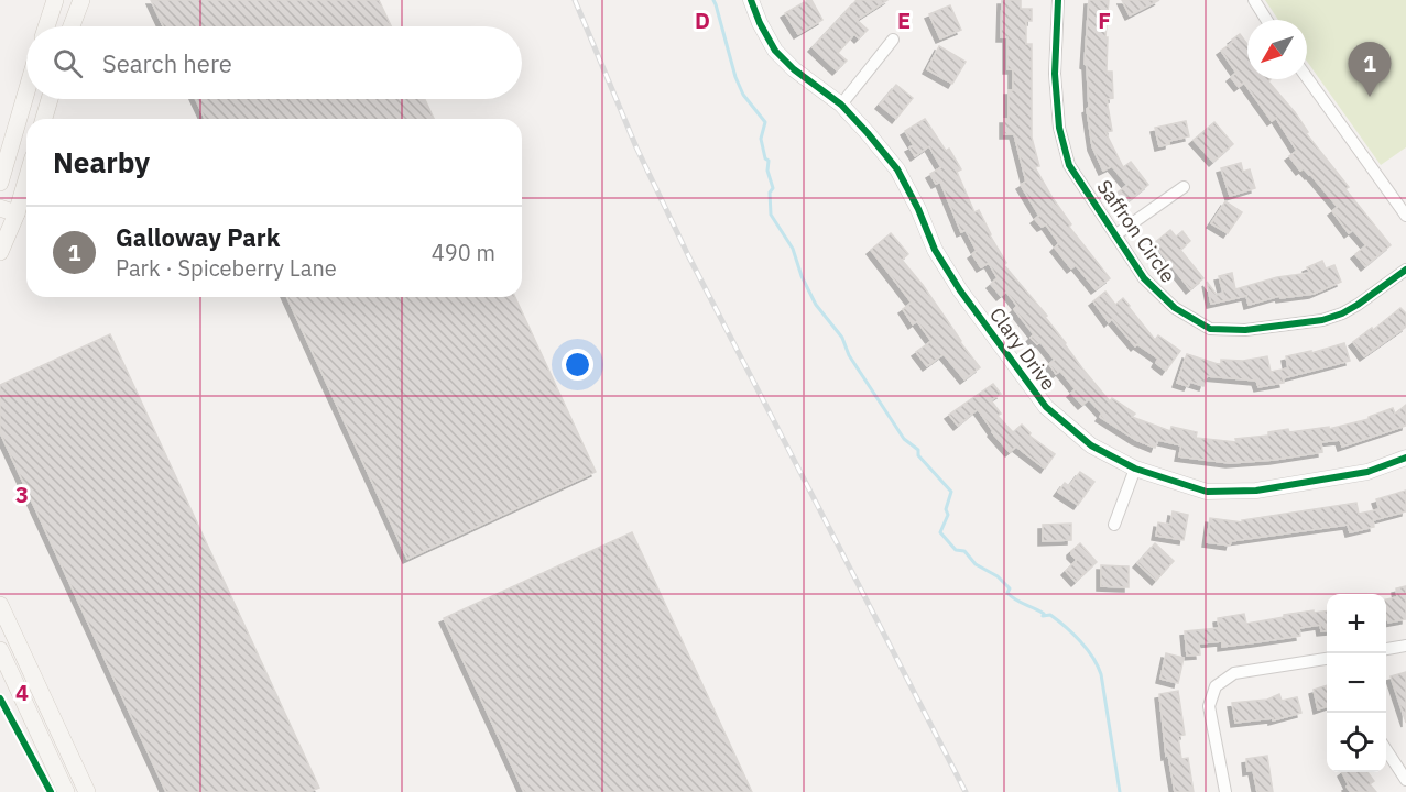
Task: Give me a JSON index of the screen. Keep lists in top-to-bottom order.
{
  "streets": {
    "street": ["Saffron Circle", "Clary Drive"]
  },
  "north": "bottom left",
  "page": {
    "search": "Search here",
    "pins": "1",
    "heading": "Nearby",
    "list": [
      {
        "mark": "1",
        "name": "Galloway Park",
        "note": "Park · Spiceberry Lane",
        "value": "490 m"
      }
    ],
    "map_buttons": ["+", "−"]
  },
  "grid": {
    "columns": ["D", "E", "F"],
    "rows": ["3", "4"]
  }
}
